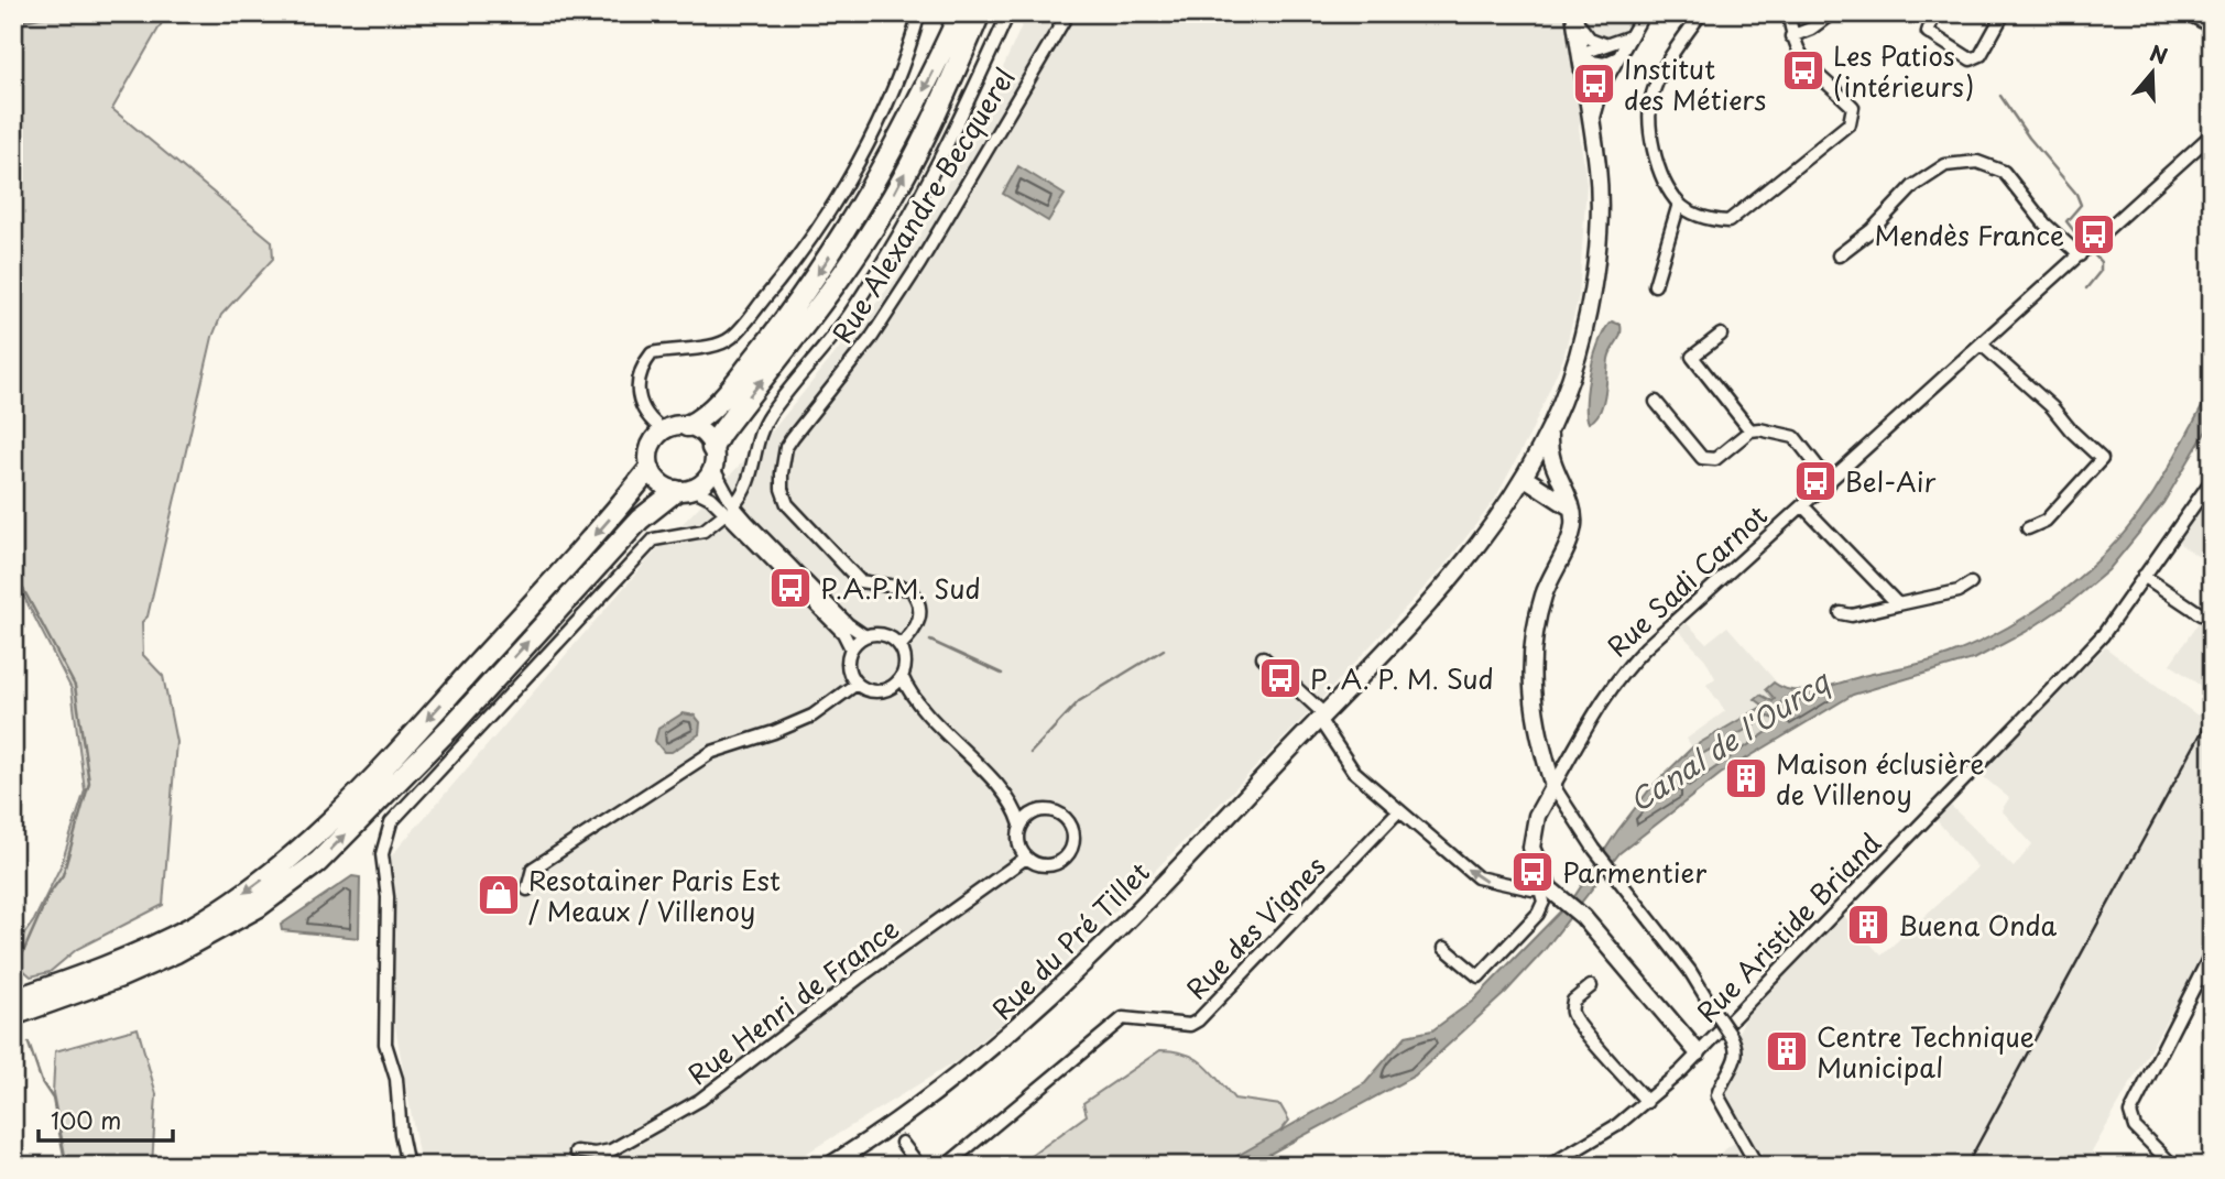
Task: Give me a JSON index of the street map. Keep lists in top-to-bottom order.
{
  "streets": {
    "street": [
      "Rue Alexandre Becquerel",
      "Rue Sadi Carnot",
      "Rue des Vignes",
      "Rue Aristide Briand",
      "Rue du Pré Tillet",
      "Rue Henri de France"
    ]
  },
  "water": ["Canal de l'Ourcq"],
  "places": {
    "bus stop": [
      "Les Patios (intérieurs)",
      "Institut des Métiers",
      "Mendès France",
      "Bel-Air",
      "P.A.P.M. Sud",
      "P. A. P. M. Sud",
      "Parmentier"
    ],
    "building": ["Maison éclusière de Villenoy", "Buena Onda", "Centre Technique Municipal"],
    "shop": ["Resotainer Paris Est / Meaux / Villenoy"]
  },
  "scale_bar": "100 m",
  "north": "top"
}
